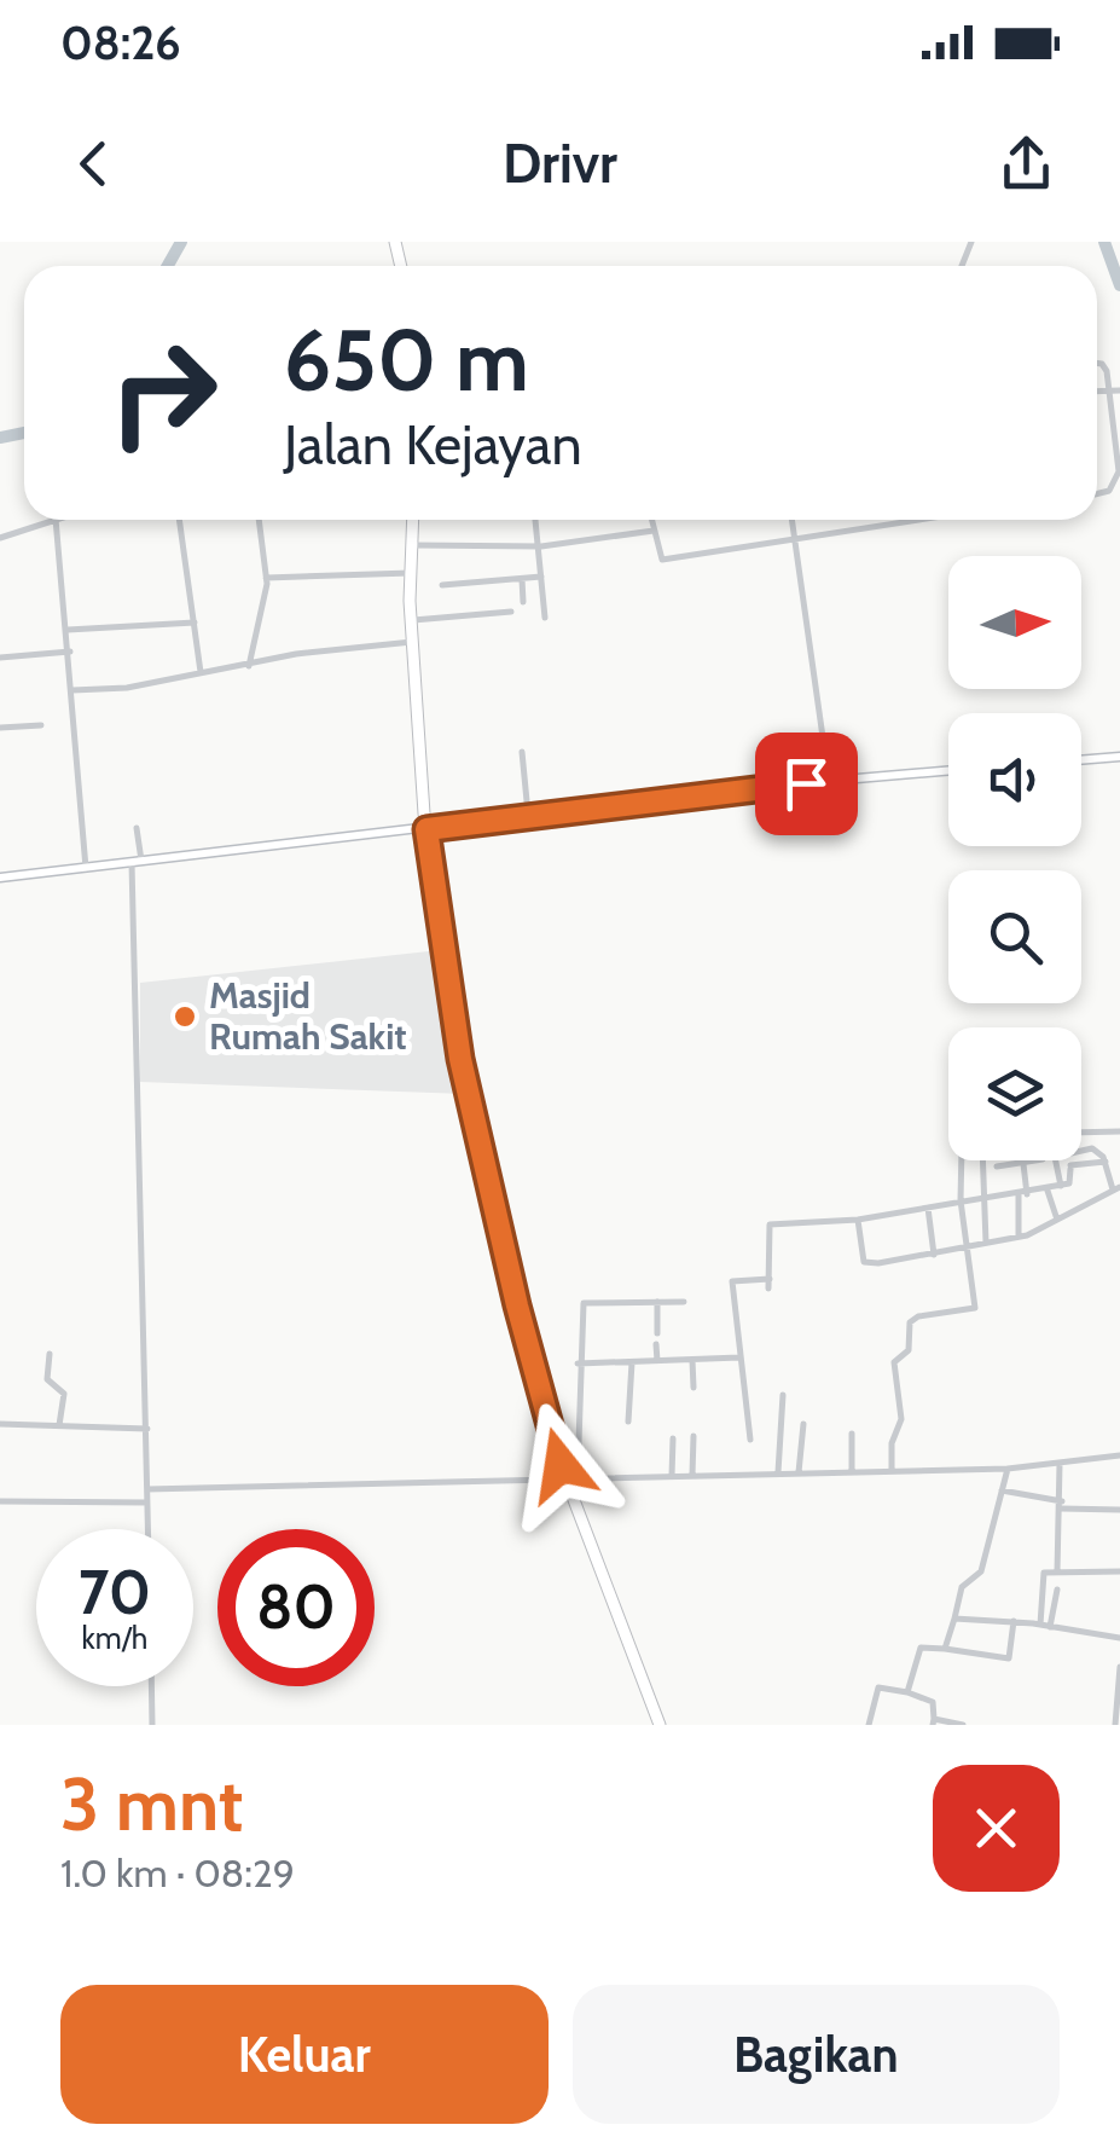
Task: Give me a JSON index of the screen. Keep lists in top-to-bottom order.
{
  "places": ["Masjid Rumah Sakit"],
  "north": "right",
  "page": {
    "status": "08:26",
    "header": "Drivr",
    "turn": ["650 m", "Jalan Kejayan"],
    "speed": "70 km/h",
    "limit": "80",
    "heading": ["3 mnt", "1.0 km · 08:29"],
    "buttons": ["Keluar", "Bagikan"]
  }
}
